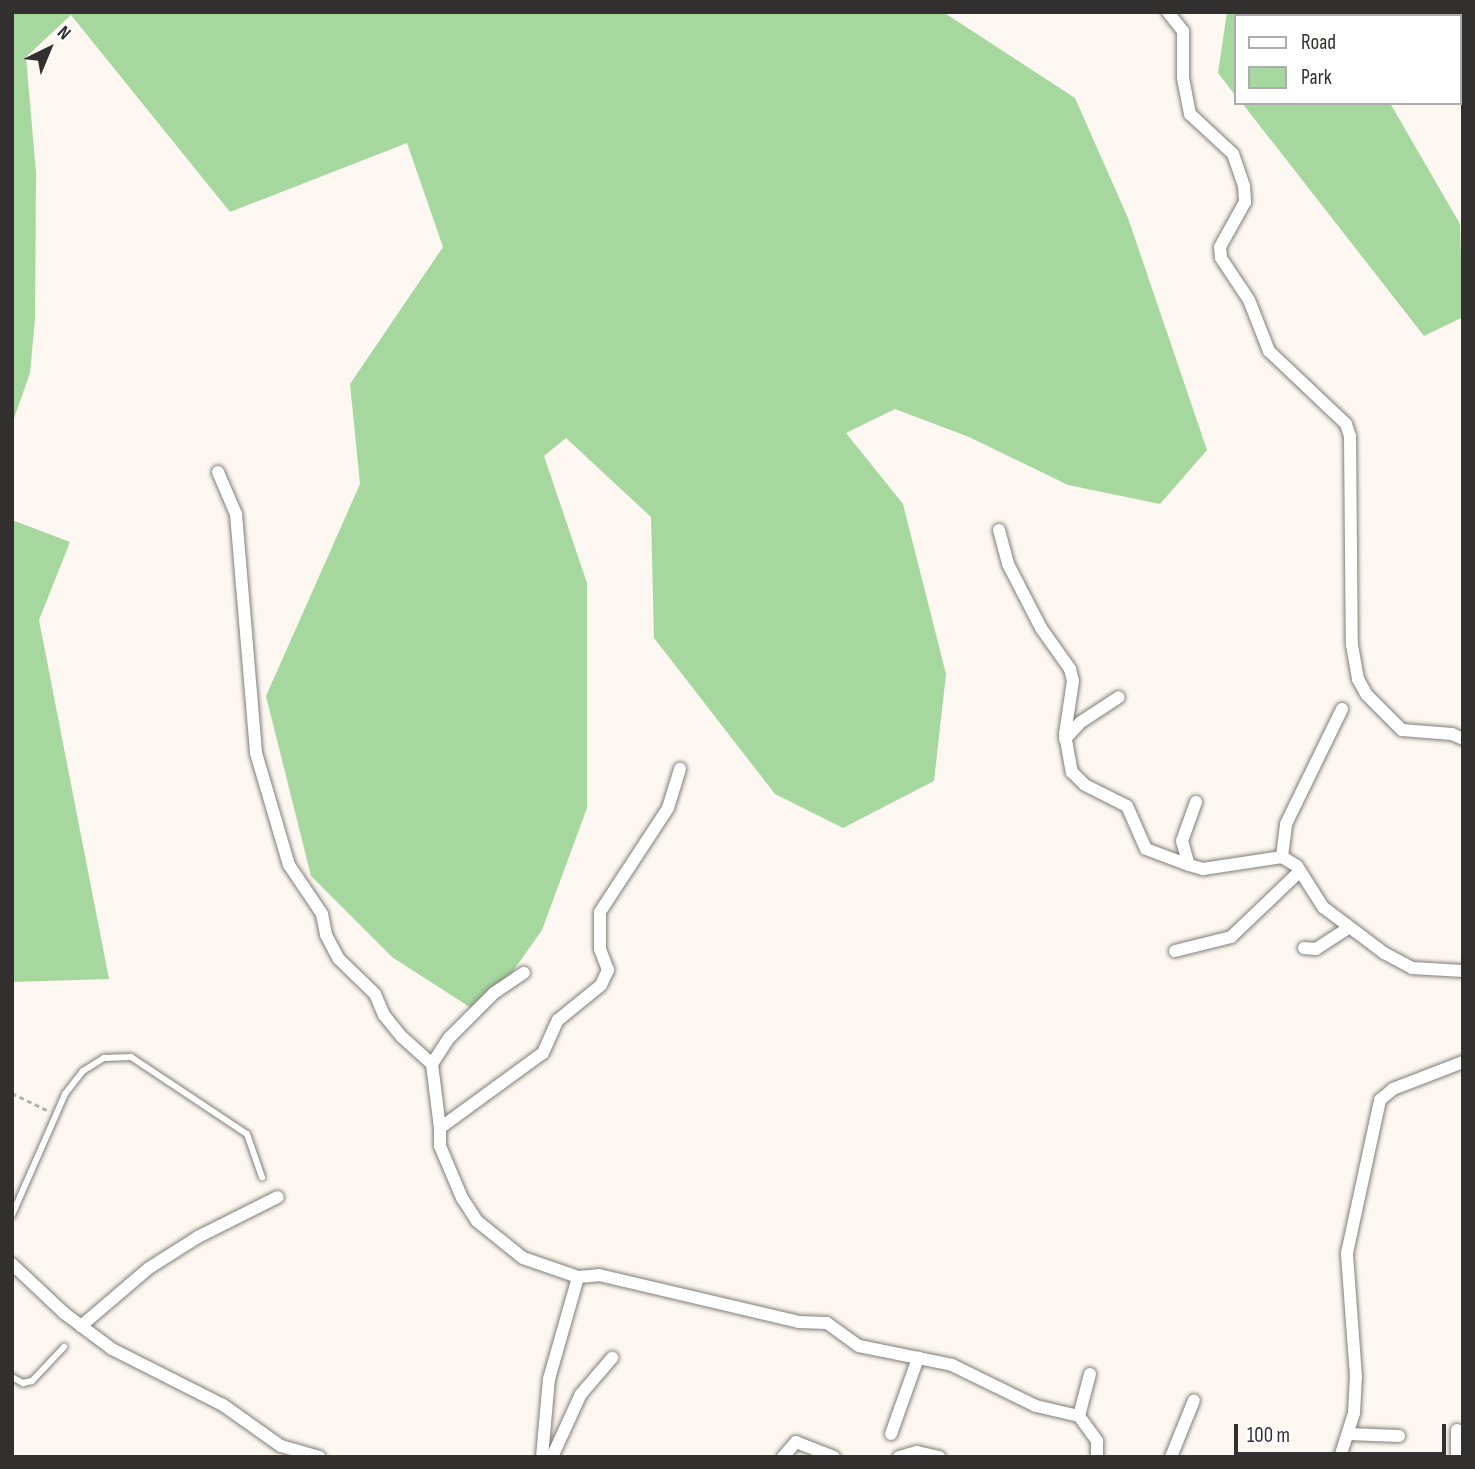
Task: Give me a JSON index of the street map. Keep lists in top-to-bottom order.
{
  "legend": ["Road", "Park"],
  "scale_bar": "100 m",
  "north": "top right"
}
